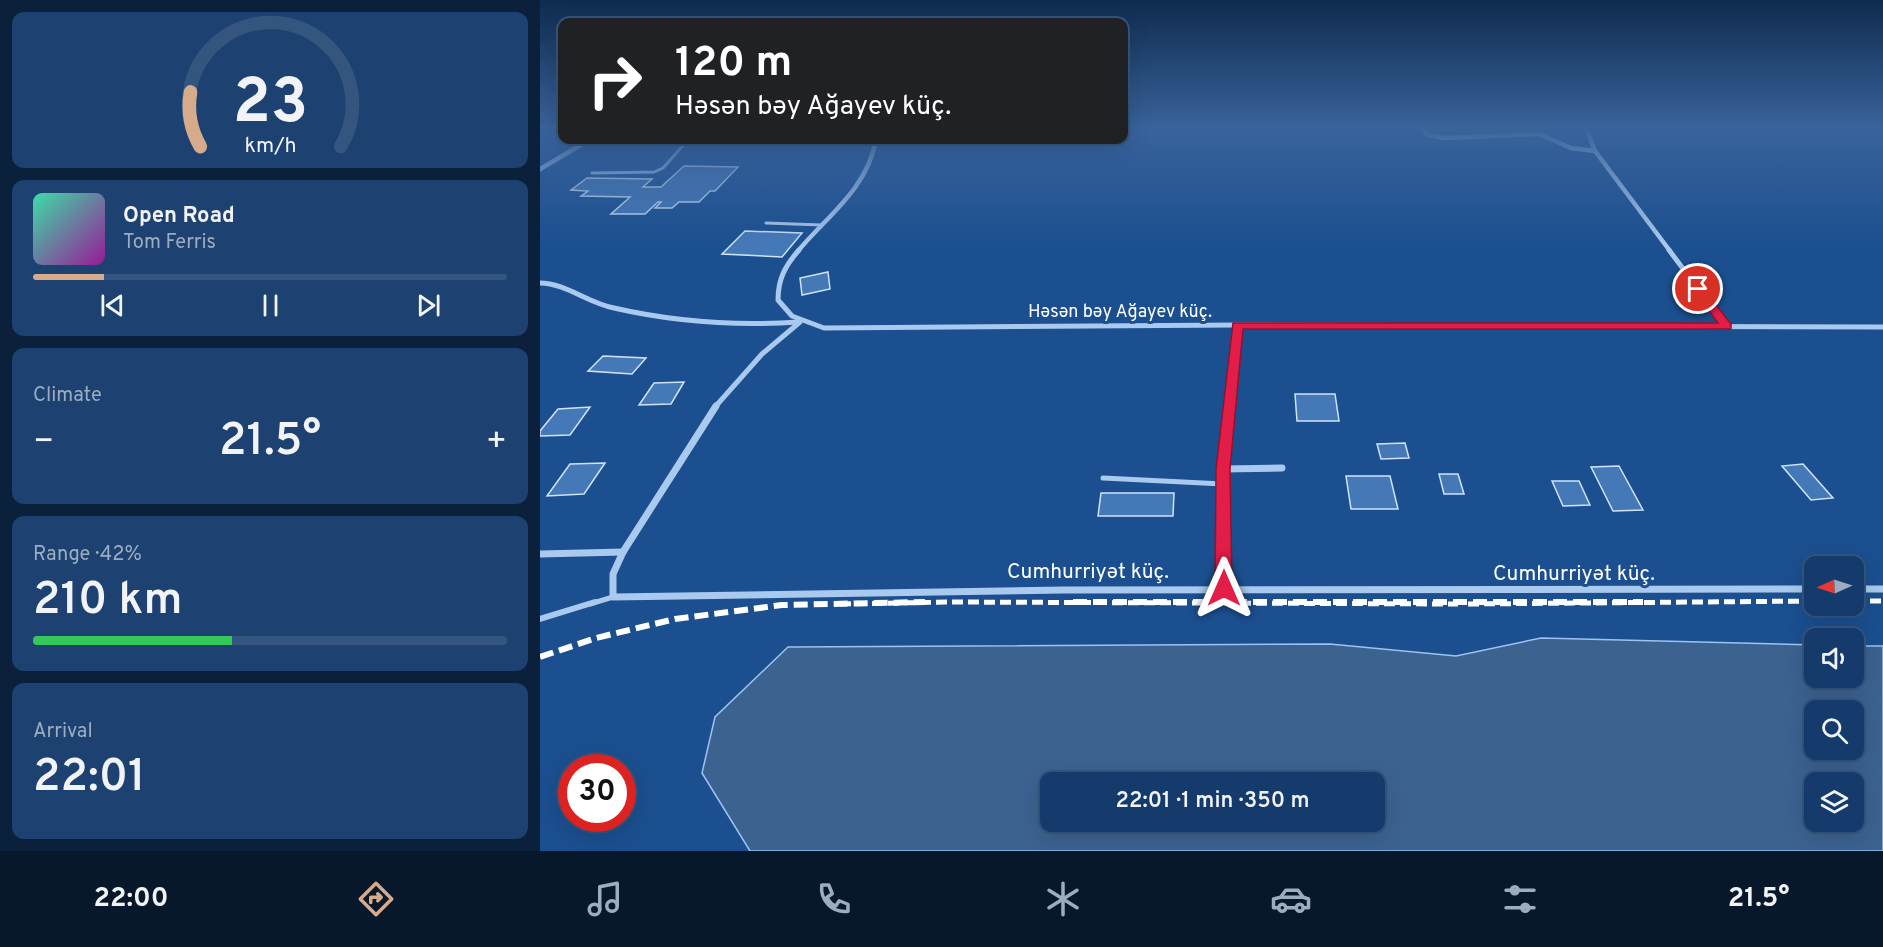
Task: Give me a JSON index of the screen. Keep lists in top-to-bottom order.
{
  "streets": {
    "street": ["Həsən bəy Ağayev küç.", "Cumhurriyət küç."]
  },
  "north": "left",
  "page": {
    "turn": ["120 m", "Həsən bəy Ağayev küç."],
    "song": ["Open Road", "Tom Ferris"],
    "tile": [
      "Climate",
      ["Range · 42%", "210 km"],
      ["Arrival", "22:01"]
    ],
    "heat": ["−", "21.5°", "+"],
    "limit": "30",
    "trip": "22:01 · 1 min · 350 m",
    "tabs": ["22:00", "21.5°"],
    "gauge": ["23", "km/h"]
  }
}
